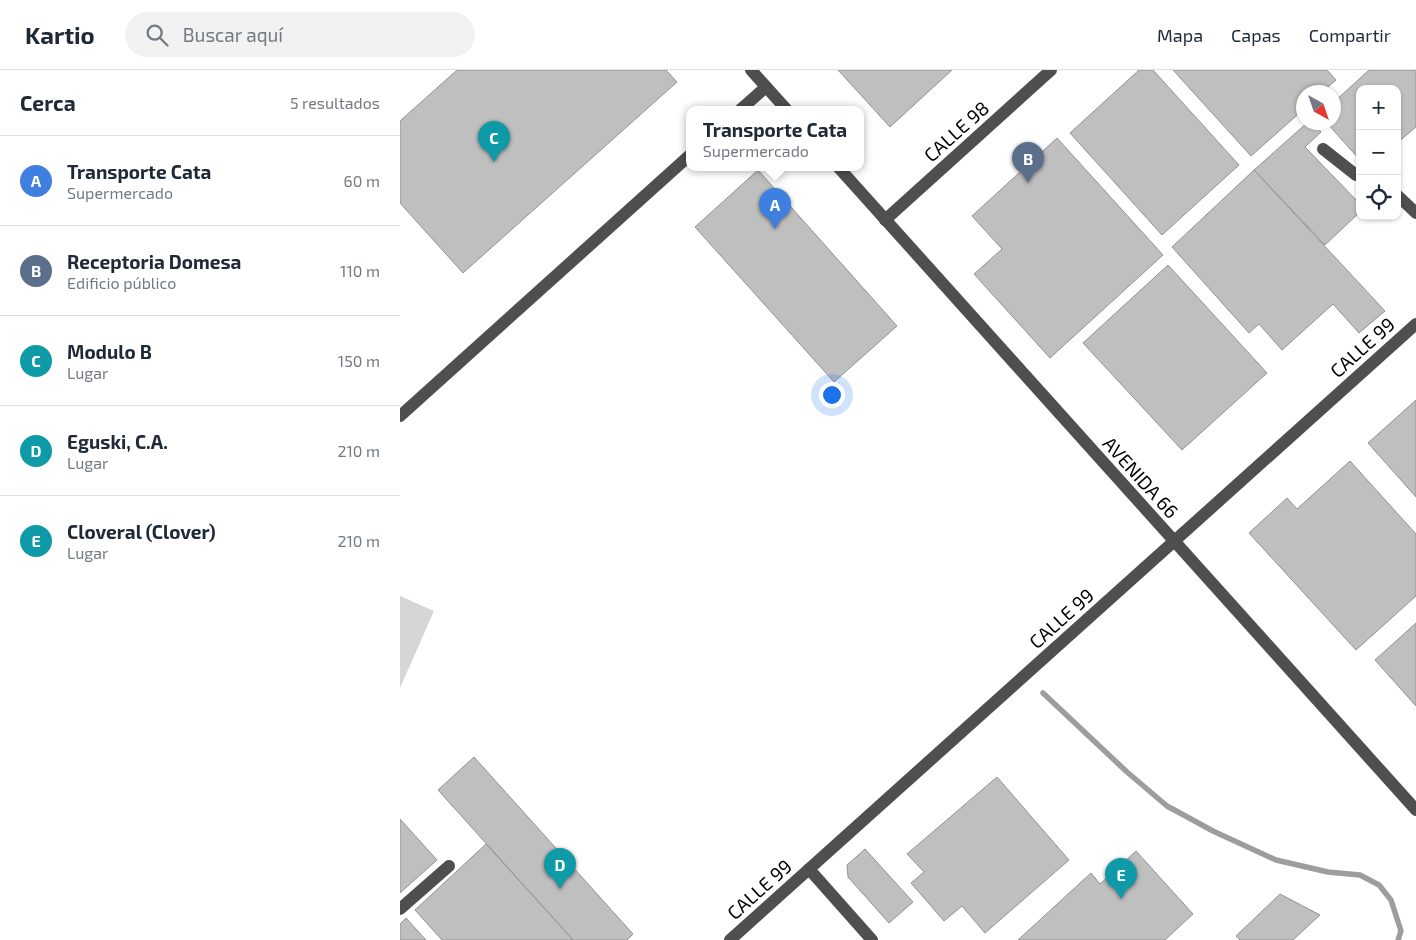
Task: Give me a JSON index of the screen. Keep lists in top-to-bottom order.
{
  "streets": {
    "street": ["CALLE 98", "CALLE 99", "AVENIDA 66"]
  },
  "crossings": [
    ["CALLE 98", "AVENIDA 66"],
    ["CALLE 99", "AVENIDA 66"]
  ],
  "north": "bottom right",
  "page": {
    "header": "Kartio",
    "search": "Buscar aquí",
    "nav": ["Mapa", "Capas", "Compartir"],
    "heading": ["Cerca", "5 resultados"],
    "map_buttons": ["+", "−"],
    "popup": ["Transporte Cata", "Supermercado"],
    "pins": [
      "C",
      "B",
      "A",
      "D",
      "E"
    ],
    "list": [
      {
        "mark": "A",
        "name": "Transporte Cata",
        "note": "Supermercado",
        "value": "60 m"
      },
      {
        "mark": "B",
        "name": "Receptoria Domesa",
        "note": "Edificio público",
        "value": "110 m"
      },
      {
        "mark": "C",
        "name": "Modulo B",
        "note": "Lugar",
        "value": "150 m"
      },
      {
        "mark": "D",
        "name": "Eguski, C.A.",
        "note": "Lugar",
        "value": "210 m"
      },
      {
        "mark": "E",
        "name": "Cloveral (Clover)",
        "note": "Lugar",
        "value": "210 m"
      }
    ]
  }
}
